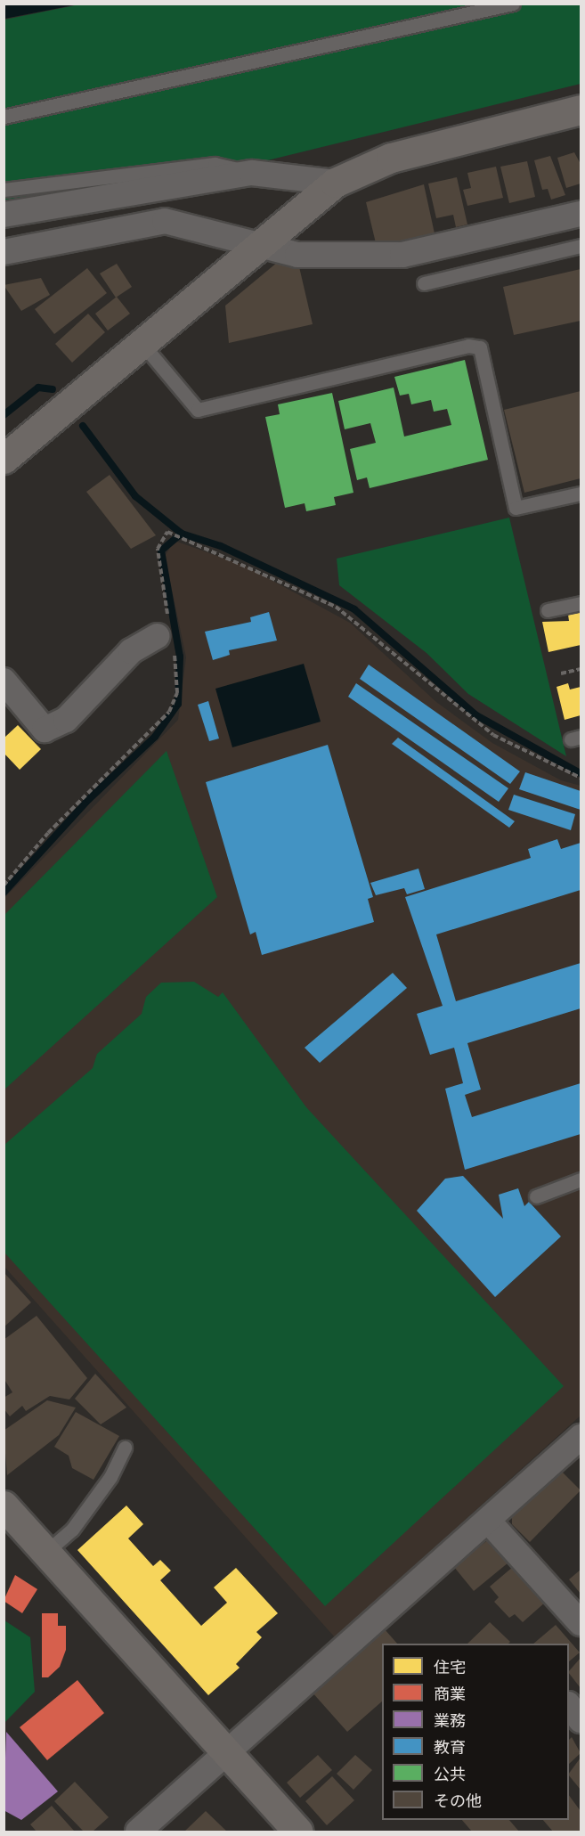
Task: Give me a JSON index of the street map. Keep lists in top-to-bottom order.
{
  "legend": [
    "住宅",
    "商業",
    "業務",
    "教育",
    "公共",
    "その他"
  ]
}
